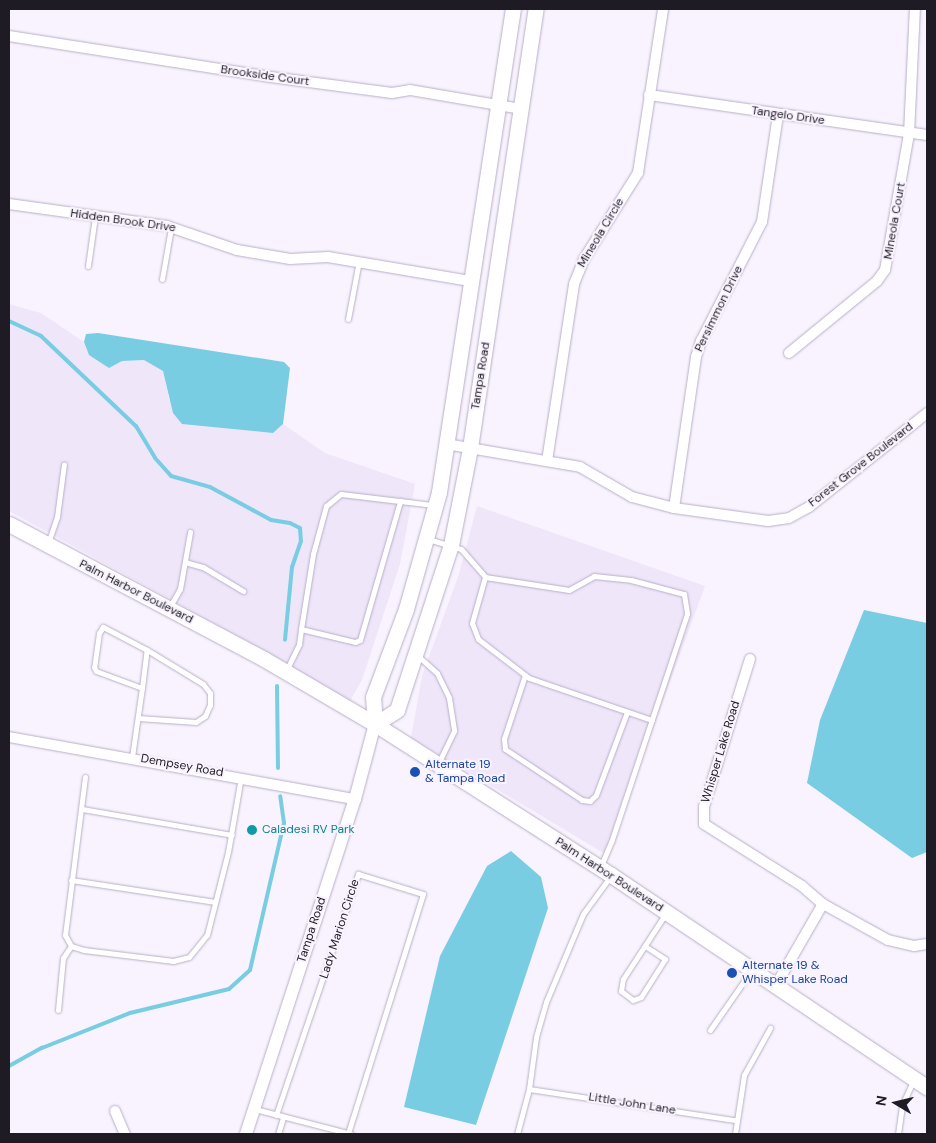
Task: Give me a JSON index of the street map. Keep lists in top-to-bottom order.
{
  "streets": {
    "main road": ["Tampa Road", "Palm Harbor Boulevard"],
    "street": [
      "Brookside Court",
      "Tangelo Drive",
      "Hidden Brook Drive",
      "Mineola Court",
      "Mineola Circle",
      "Persimmon Drive",
      "Forest Grove Boulevard",
      "Whisper Lake Road",
      "Dempsey Road"
    ],
    "lane": ["Lady Marion Circle", "Little John Lane"]
  },
  "crossings": [
    ["Brookside Court", "Tampa Road"],
    ["Tangelo Drive", "Mineola Court"],
    ["Tangelo Drive", "Mineola Circle"],
    ["Tangelo Drive", "Persimmon Drive"],
    ["Hidden Brook Drive", "Tampa Road"],
    ["Mineola Circle", "Forest Grove Boulevard"],
    ["Persimmon Drive", "Forest Grove Boulevard"],
    ["Tampa Road", "Forest Grove Boulevard"],
    ["Tampa Road", "Palm Harbor Boulevard"],
    ["Tampa Road", "Dempsey Road"]
  ],
  "places": ["Alternate 19 & Tampa Road", "Caladesi RV Park", "Alternate 19 & Whisper Lake Road"],
  "north": "left"
}
